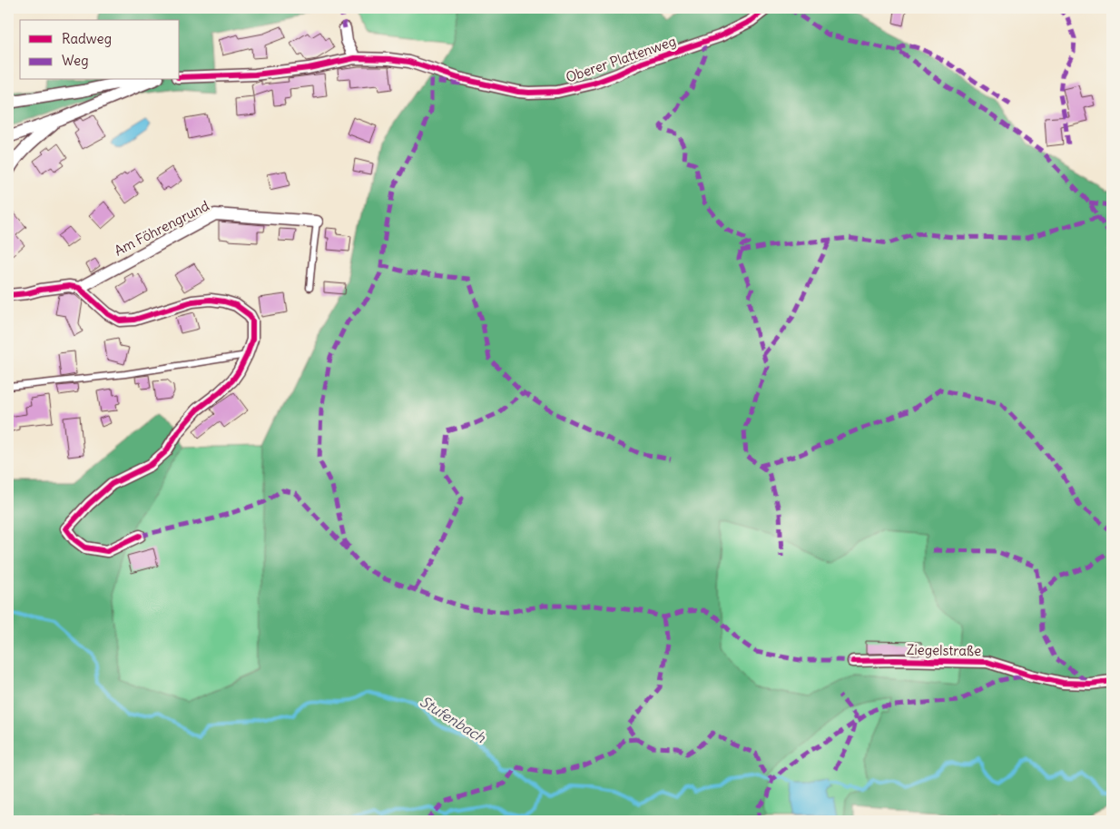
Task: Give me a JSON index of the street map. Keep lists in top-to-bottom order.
{
  "streets": {
    "street": ["Oberer Plattenweg", "Am Föhrengrund", "Ziegelstraße"]
  },
  "water": ["Stufenbach"],
  "legend": ["Radweg", "Weg"]
}
